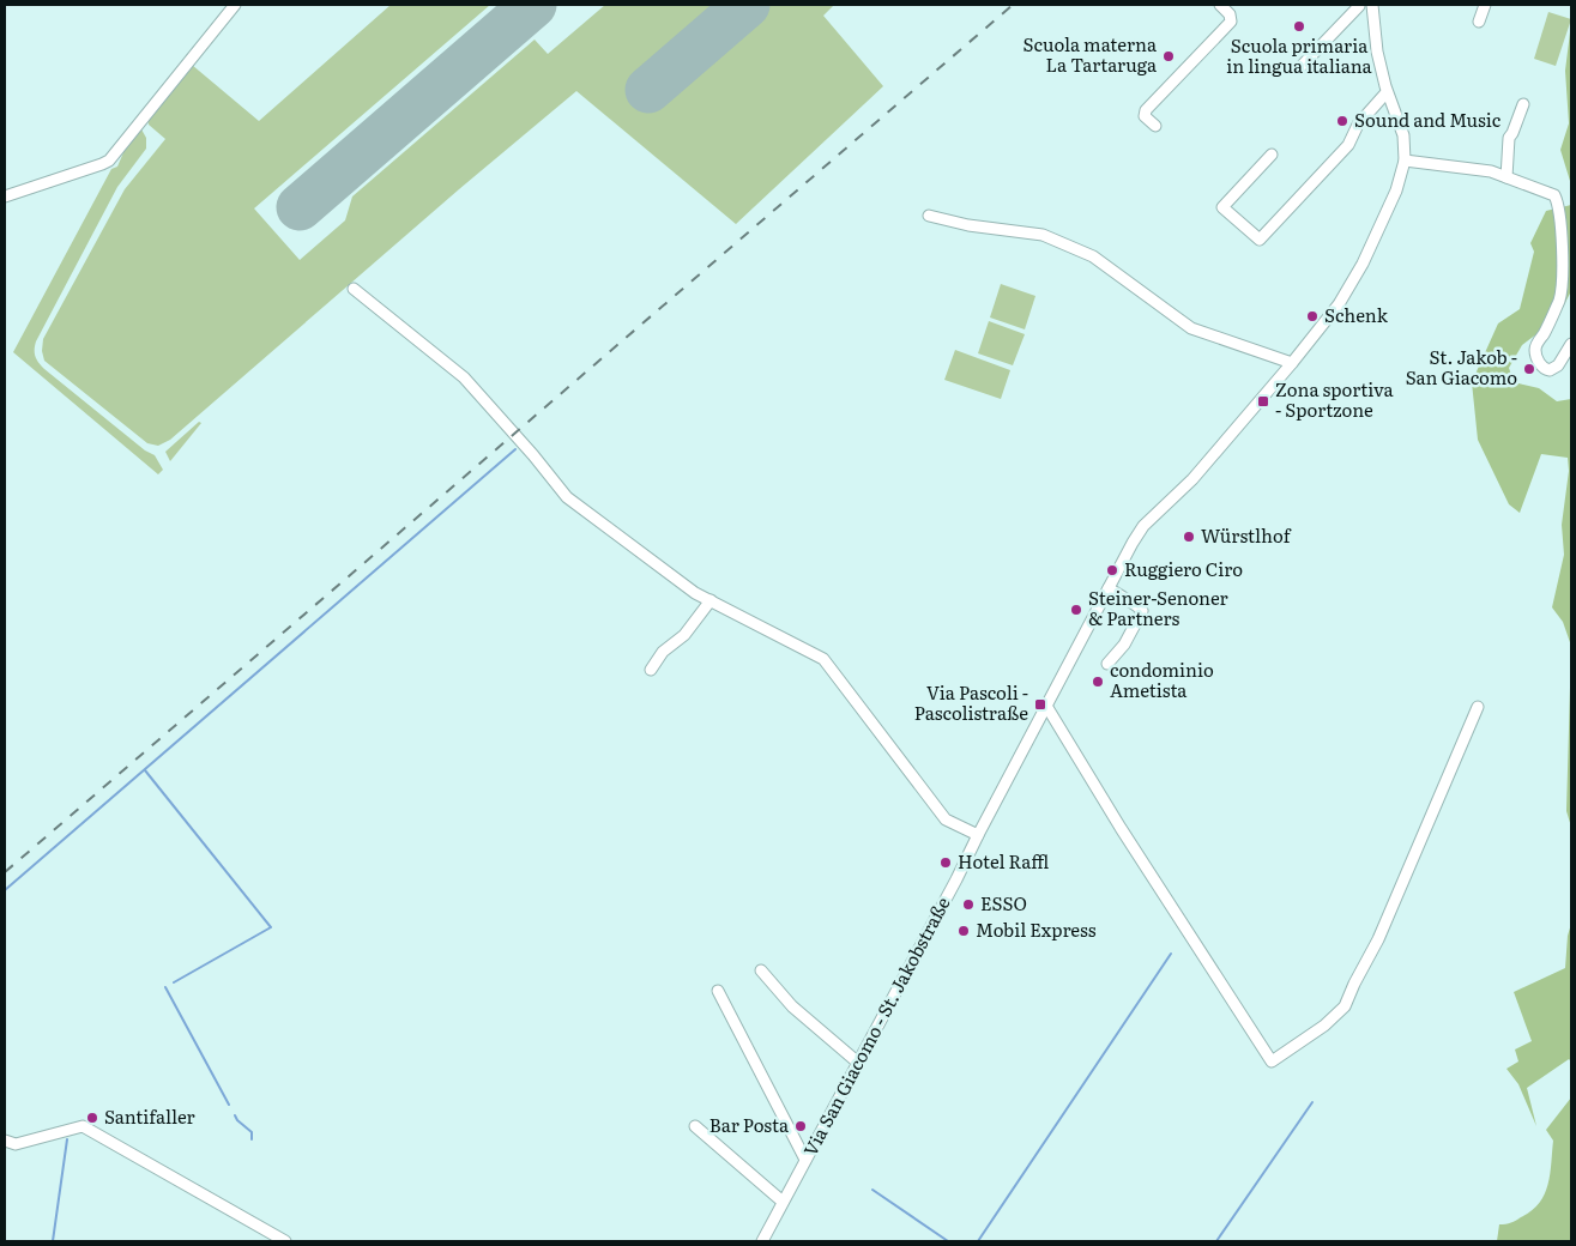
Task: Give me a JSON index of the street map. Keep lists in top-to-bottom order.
{
  "streets": {
    "street": ["Via San Giacomo - St. Jakobstraße"]
  },
  "places": {
    "other": [
      "Scuola primaria in lingua italiana",
      "Scuola materna La Tartaruga",
      "Sound and Music",
      "Schenk",
      "St. Jakob - San Giacomo",
      "Würstlhof",
      "Ruggiero Ciro",
      "Steiner-Senoner & Partners",
      "condominio Ametista",
      "Hotel Raffl",
      "ESSO",
      "Mobil Express",
      "Santifaller",
      "Bar Posta"
    ],
    "transit": ["Zona sportiva - Sportzone", "Via Pascoli - Pascolistraße"]
  }
}
